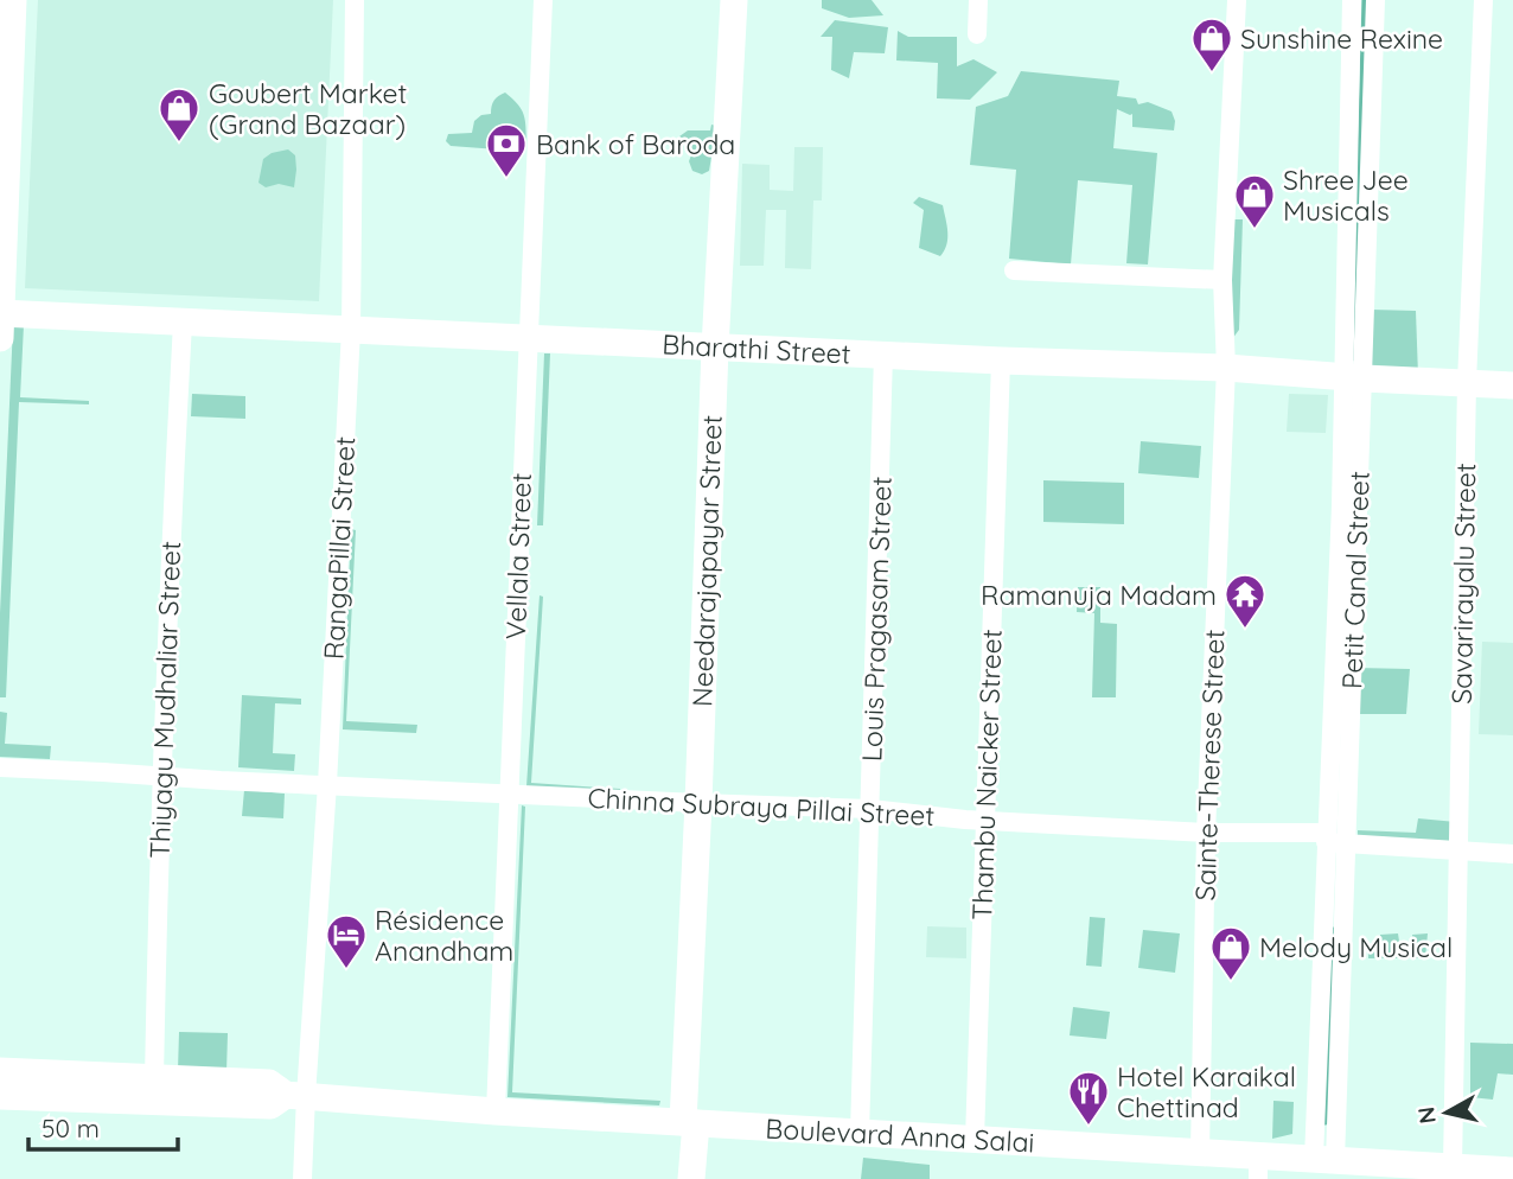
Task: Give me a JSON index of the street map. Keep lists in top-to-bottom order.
{
  "streets": {
    "street": [
      "Bharathi Street",
      "RangaPillai Street",
      "Vellala Street",
      "Needarajapayar Street",
      "Petit Canal Street",
      "Savarirayalu Street",
      "Louis Pragasam Street",
      "Thiyagu Mudhaliar Street",
      "Sainte-Therese Street",
      "Thambu Naicker Street",
      "Chinna Subraya Pillai Street",
      "Boulevard Anna Salai"
    ]
  },
  "crossings": [
    ["Bharathi Street", "RangaPillai Street"],
    ["Bharathi Street", "Vellala Street"],
    ["Bharathi Street", "Needarajapayar Street"],
    ["Bharathi Street", "Petit Canal Street"],
    ["Bharathi Street", "Savarirayalu Street"],
    ["Bharathi Street", "Louis Pragasam Street"],
    ["Bharathi Street", "Thiyagu Mudhaliar Street"],
    ["Bharathi Street", "Sainte-Therese Street"],
    ["Bharathi Street", "Thambu Naicker Street"],
    ["RangaPillai Street", "Chinna Subraya Pillai Street"],
    ["RangaPillai Street", "Boulevard Anna Salai"],
    ["Vellala Street", "Chinna Subraya Pillai Street"],
    ["Vellala Street", "Boulevard Anna Salai"],
    ["Needarajapayar Street", "Chinna Subraya Pillai Street"],
    ["Needarajapayar Street", "Boulevard Anna Salai"],
    ["Petit Canal Street", "Chinna Subraya Pillai Street"],
    ["Petit Canal Street", "Boulevard Anna Salai"],
    ["Savarirayalu Street", "Chinna Subraya Pillai Street"],
    ["Savarirayalu Street", "Boulevard Anna Salai"],
    ["Louis Pragasam Street", "Chinna Subraya Pillai Street"],
    ["Louis Pragasam Street", "Boulevard Anna Salai"],
    ["Thiyagu Mudhaliar Street", "Chinna Subraya Pillai Street"],
    ["Thiyagu Mudhaliar Street", "Boulevard Anna Salai"],
    ["Sainte-Therese Street", "Chinna Subraya Pillai Street"],
    ["Sainte-Therese Street", "Boulevard Anna Salai"],
    ["Thambu Naicker Street", "Chinna Subraya Pillai Street"],
    ["Thambu Naicker Street", "Boulevard Anna Salai"]
  ],
  "places": {
    "shop": [
      "Sunshine Rexine",
      "Goubert Market (Grand Bazaar)",
      "Shree Jee Musicals",
      "Melody Musical"
    ],
    "bank": ["Bank of Baroda"],
    "temple": ["Ramanuja Madam"],
    "hotel": ["Résidence Anandham"],
    "restaurant": ["Hotel Karaikal Chettinad"]
  },
  "scale_bar": "50 m",
  "north": "left"
}
